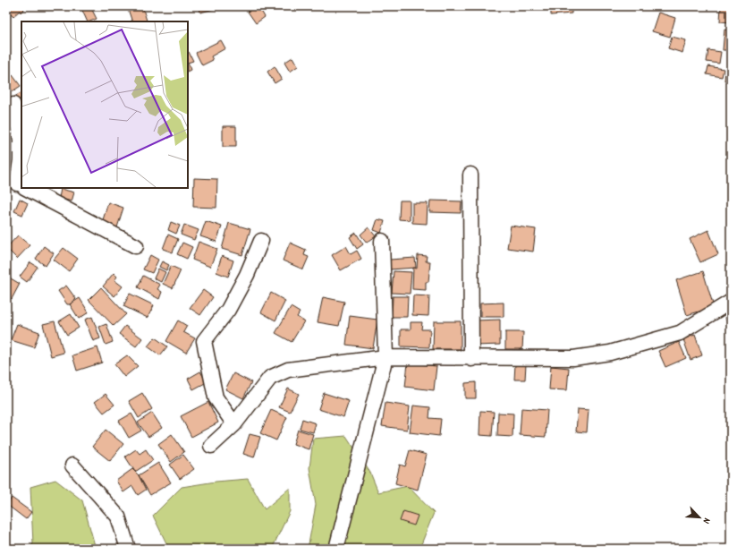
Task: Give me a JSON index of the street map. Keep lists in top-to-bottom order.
{
  "north": "bottom right"
}
